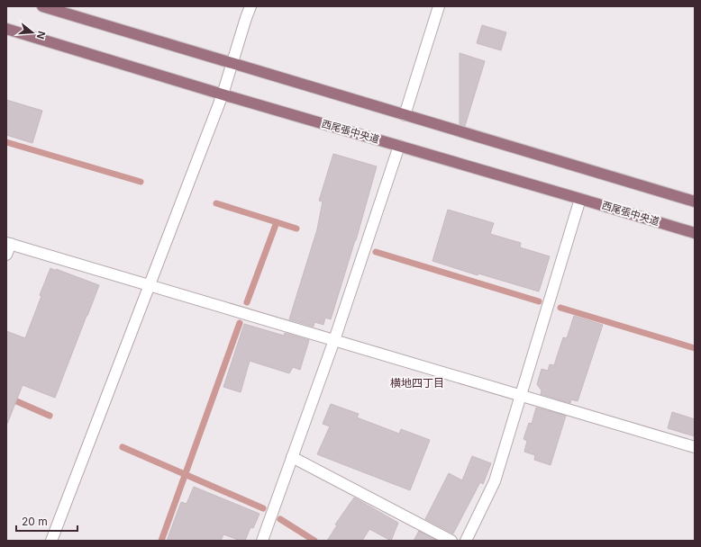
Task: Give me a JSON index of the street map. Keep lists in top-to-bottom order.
{
  "streets": {
    "main road": ["西尾張中央道"]
  },
  "districts": ["横地四丁目"],
  "scale_bar": "20 m",
  "north": "right"
}
